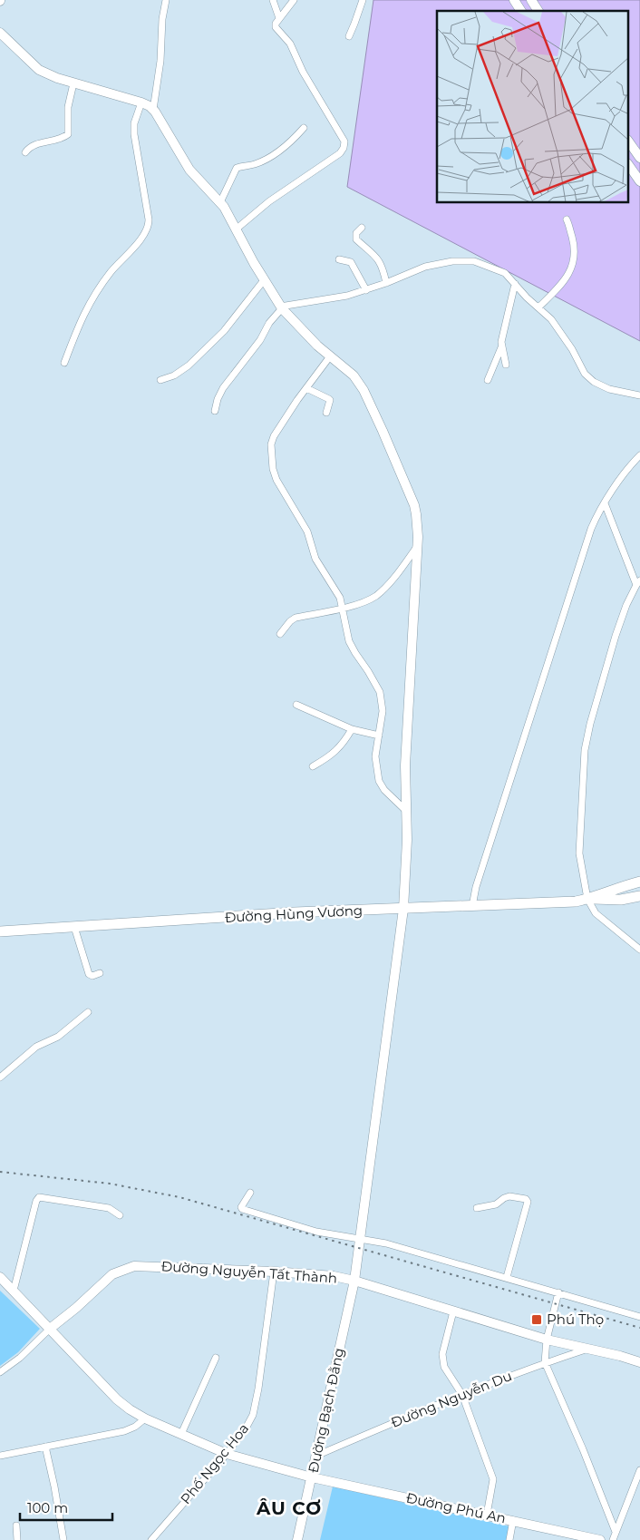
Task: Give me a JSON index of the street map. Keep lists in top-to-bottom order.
{
  "streets": {
    "main road": ["Đường Hùng Vương"],
    "street": [
      "Đường Nguyễn Tất Thành",
      "Đường Nguyễn Du",
      "Đường Bạch Đằng",
      "Phố Ngọc Hoa",
      "Đường Phú An"
    ]
  },
  "crossings": [
    ["Đường Hùng Vương", "Đường Bạch Đằng"],
    ["Đường Nguyễn Tất Thành", "Đường Nguyễn Du"],
    ["Đường Nguyễn Tất Thành", "Đường Bạch Đằng"],
    ["Đường Nguyễn Tất Thành", "Phố Ngọc Hoa"],
    ["Đường Nguyễn Du", "Đường Bạch Đằng"],
    ["Đường Bạch Đằng", "Đường Phú An"]
  ],
  "districts": ["ÂU CƠ"],
  "places": {
    "transit": ["Phú Thọ"]
  },
  "scale_bar": "100 m"
}
